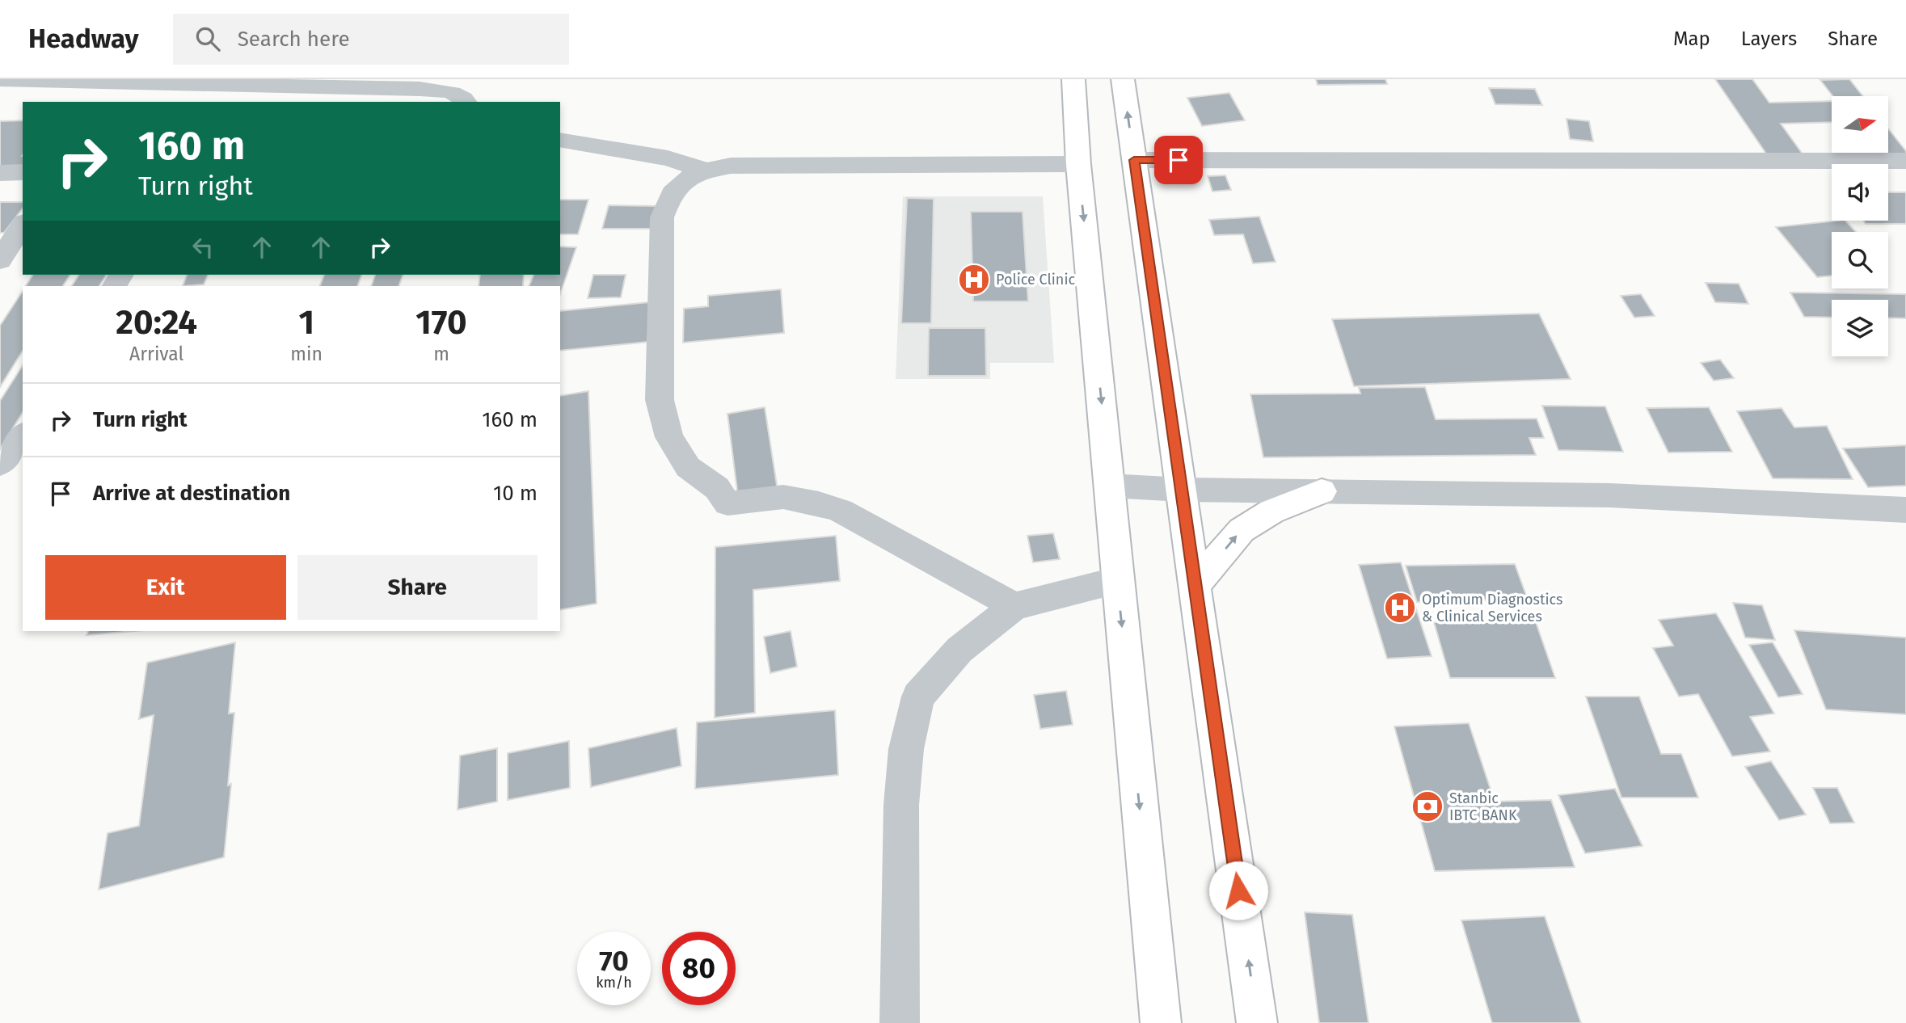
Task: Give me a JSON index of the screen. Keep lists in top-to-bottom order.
{
  "places": {
    "hospital": ["Police Clinic", "Optimum Diagnostics & Clinical Services"],
    "bank": ["Stanbic IBTC BANK"]
  },
  "north": "right",
  "page": {
    "header": "Headway",
    "search": "Search here",
    "nav": ["Map", "Layers", "Share"],
    "turn": ["160 m", "Turn right"],
    "eta": [
      "20:24",
      "Arrival",
      "1",
      "min",
      "170",
      "m"
    ],
    "list": [
      {
        "name": "Turn right",
        "value": "160 m"
      },
      {
        "name": "Arrive at destination",
        "value": "10 m"
      }
    ],
    "buttons": ["Exit", "Share"],
    "speed": "70 km/h",
    "limit": "80"
  }
}
